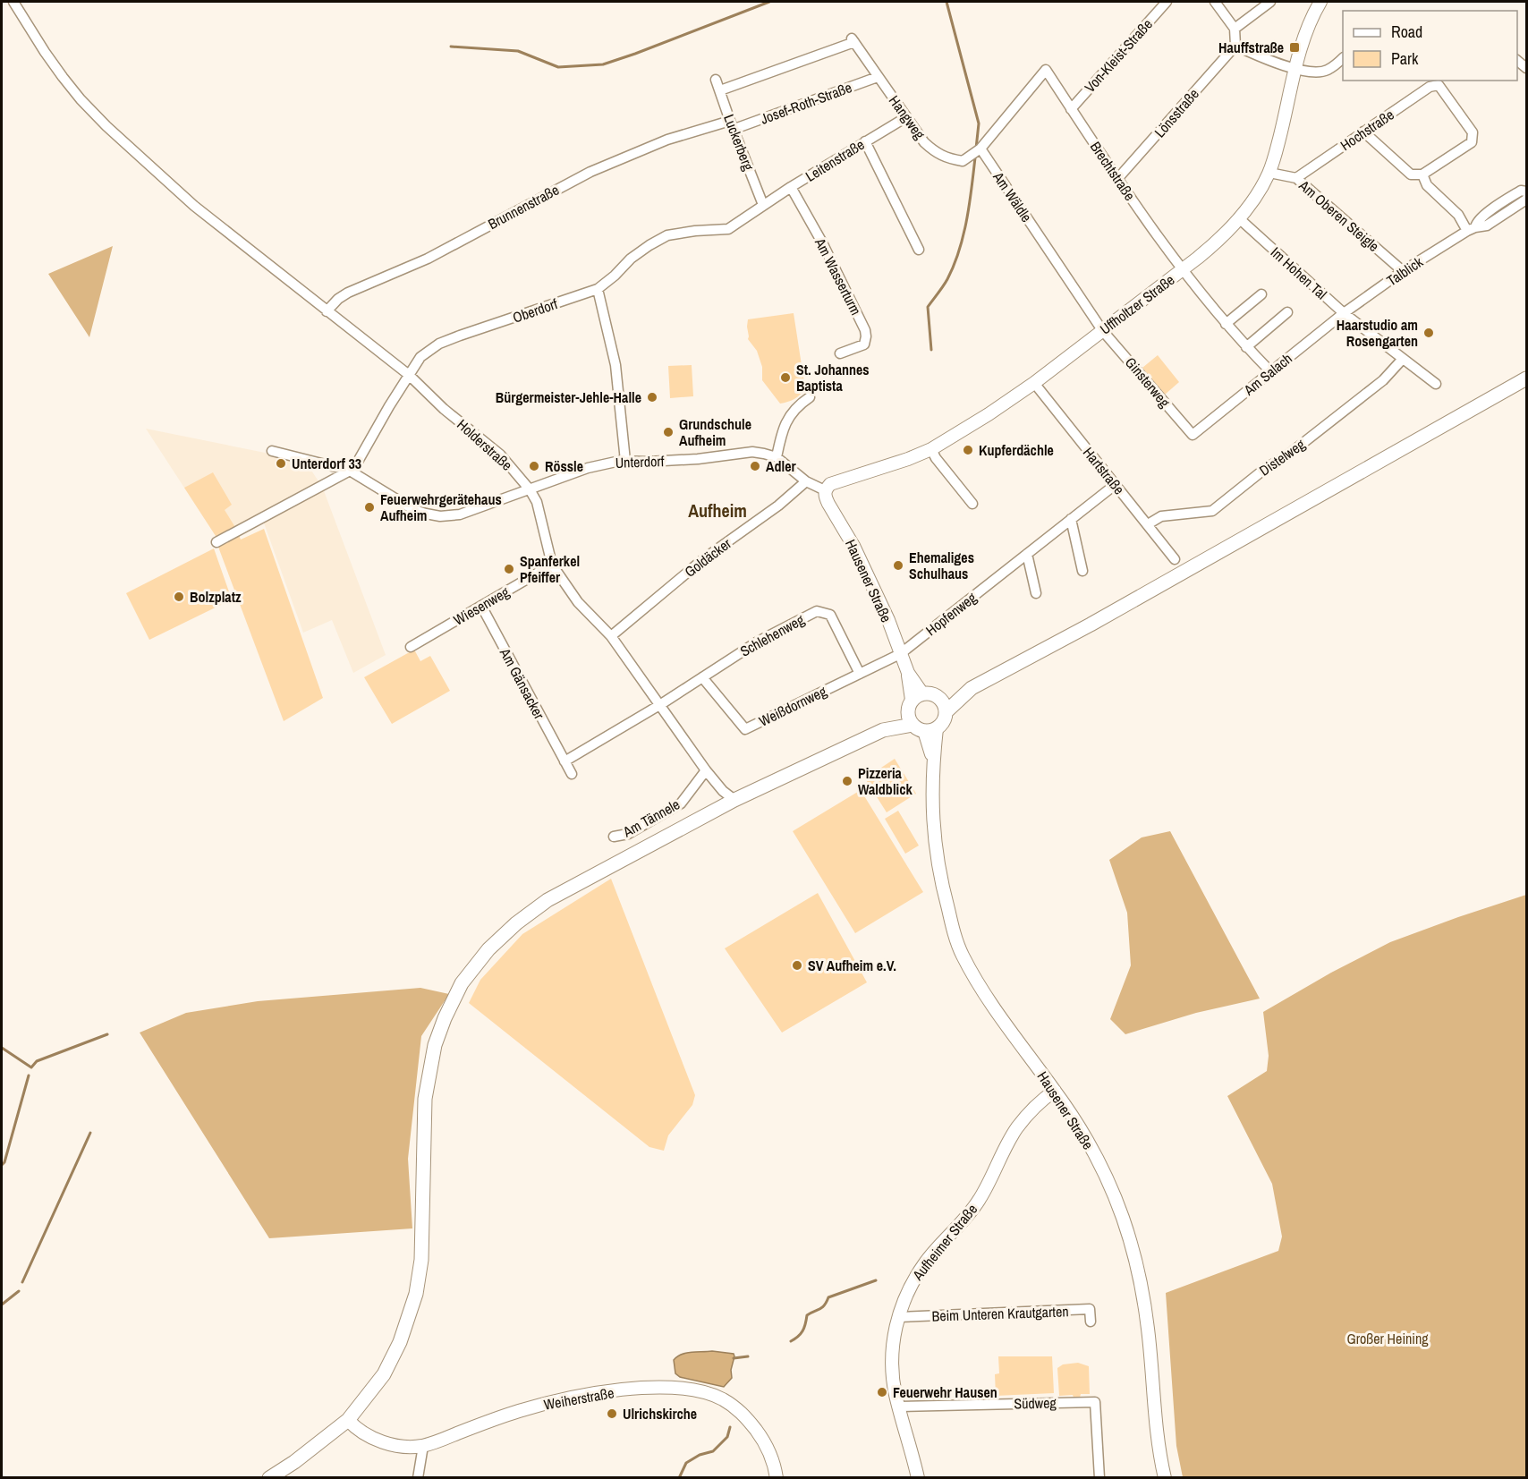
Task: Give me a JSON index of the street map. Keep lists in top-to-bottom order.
{
  "streets": {
    "street": [
      "Von-Kleist-Straße",
      "Josef-Roth-Straße",
      "Lönsstraße",
      "Hangweg",
      "Hochstraße",
      "Luckerberg",
      "Leitenstraße",
      "Brechtstraße",
      "Am Wäldle",
      "Brunnenstraße",
      "Am Oberen Steigle",
      "Talblick",
      "Im Hohen Tal",
      "Am Wasserturm",
      "Uffholtzer Straße",
      "Oberdorf",
      "Am Salach",
      "Ginsterweg",
      "Holderstraße",
      "Distelweg",
      "Unterdorf",
      "Hartstraße",
      "Goldäcker",
      "Hausener Straße",
      "Wiesenweg",
      "Hopfenweg",
      "Schlehenweg",
      "Am Gänsacker",
      "Weißdornweg",
      "Am Tännele",
      "Aufheimer Straße",
      "Beim Unteren Krautgarten",
      "Weiherstraße",
      "Südweg"
    ]
  },
  "crossings": [
    ["Von-Kleist-Straße", "Brechtstraße"],
    ["Josef-Roth-Straße", "Hangweg"],
    ["Josef-Roth-Straße", "Luckerberg"],
    ["Josef-Roth-Straße", "Brunnenstraße"],
    ["Lönsstraße", "Brechtstraße"],
    ["Hangweg", "Luckerberg"],
    ["Hangweg", "Leitenstraße"],
    ["Hangweg", "Brechtstraße"],
    ["Hangweg", "Am Wäldle"],
    ["Hochstraße", "Am Oberen Steigle"],
    ["Luckerberg", "Leitenstraße"],
    ["Luckerberg", "Brunnenstraße"],
    ["Luckerberg", "Oberdorf"],
    ["Leitenstraße", "Am Wasserturm"],
    ["Leitenstraße", "Oberdorf"],
    ["Brechtstraße", "Am Wäldle"],
    ["Brechtstraße", "Uffholtzer Straße"],
    ["Brechtstraße", "Am Salach"],
    ["Am Wäldle", "Uffholtzer Straße"],
    ["Am Wäldle", "Ginsterweg"],
    ["Brunnenstraße", "Holderstraße"],
    ["Am Oberen Steigle", "Talblick"],
    ["Am Oberen Steigle", "Uffholtzer Straße"],
    ["Talblick", "Im Hohen Tal"],
    ["Talblick", "Am Salach"],
    ["Im Hohen Tal", "Uffholtzer Straße"],
    ["Im Hohen Tal", "Am Salach"],
    ["Im Hohen Tal", "Distelweg"],
    ["Uffholtzer Straße", "Ginsterweg"],
    ["Uffholtzer Straße", "Hartstraße"],
    ["Uffholtzer Straße", "Hausener Straße"],
    ["Oberdorf", "Holderstraße"],
    ["Oberdorf", "Unterdorf"],
    ["Am Salach", "Ginsterweg"],
    ["Holderstraße", "Unterdorf"],
    ["Holderstraße", "Goldäcker"],
    ["Holderstraße", "Wiesenweg"],
    ["Holderstraße", "Schlehenweg"],
    ["Holderstraße", "Am Tännele"],
    ["Distelweg", "Hartstraße"],
    ["Hartstraße", "Hopfenweg"],
    ["Hausener Straße", "Hopfenweg"],
    ["Hausener Straße", "Weißdornweg"],
    ["Hausener Straße", "Aufheimer Straße"],
    ["Wiesenweg", "Am Gänsacker"],
    ["Hopfenweg", "Weißdornweg"],
    ["Schlehenweg", "Weißdornweg"],
    ["Aufheimer Straße", "Beim Unteren Krautgarten"],
    ["Aufheimer Straße", "Südweg"]
  ],
  "districts": ["Aufheim"],
  "parks": ["Großer Heining"],
  "places": {
    "transit": ["Hauffstraße"],
    "other": [
      "Haarstudio am Rosengarten",
      "St. Johannes Baptista",
      "Bürgermeister-Jehle-Halle",
      "Grundschule Aufheim",
      "Kupferdächle",
      "Unterdorf 33",
      "Rössle",
      "Adler",
      "Feuerwehrgerätehaus Aufheim",
      "Ehemaliges Schulhaus",
      "Spanferkel Pfeiffer",
      "Bolzplatz",
      "Pizzeria Waldblick",
      "SV Aufheim e.V.",
      "Feuerwehr Hausen",
      "Ulrichskirche"
    ]
  },
  "legend": ["Road", "Park"]
}
